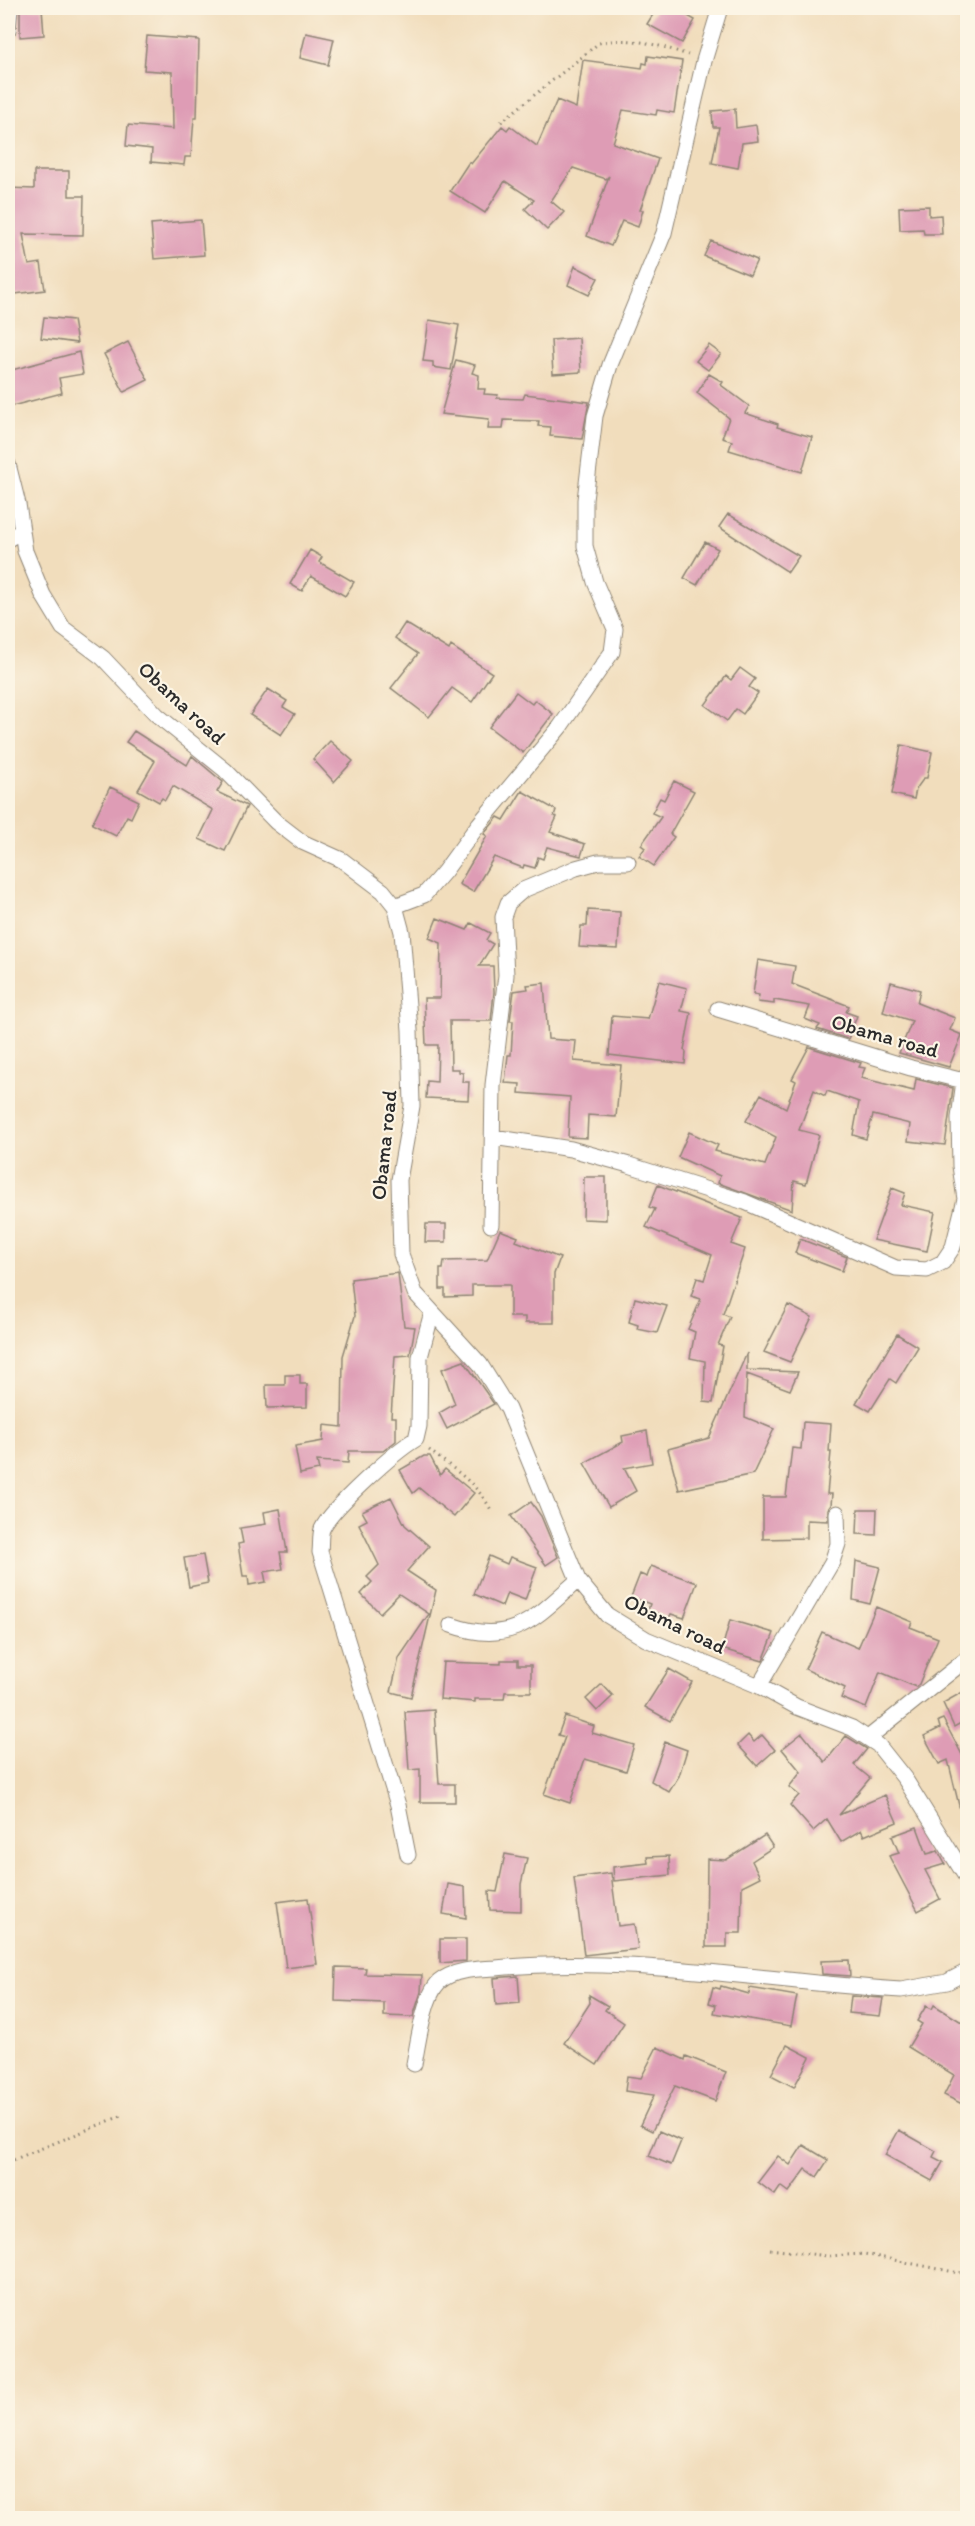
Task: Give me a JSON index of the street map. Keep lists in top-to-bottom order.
{
  "streets": {
    "street": ["Obama road"]
  }
}
